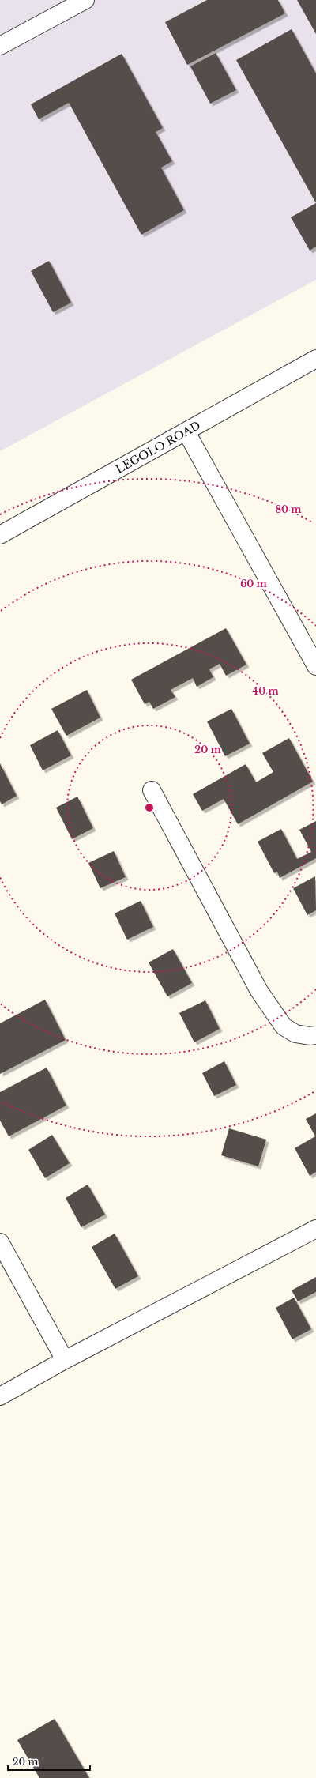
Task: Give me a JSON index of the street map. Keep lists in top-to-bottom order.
{
  "streets": {
    "street": ["LEGOLO ROAD"]
  },
  "scale_bar": "20 m",
  "rings": [
    "80 m",
    "60 m",
    "40 m",
    "20 m"
  ]
}
